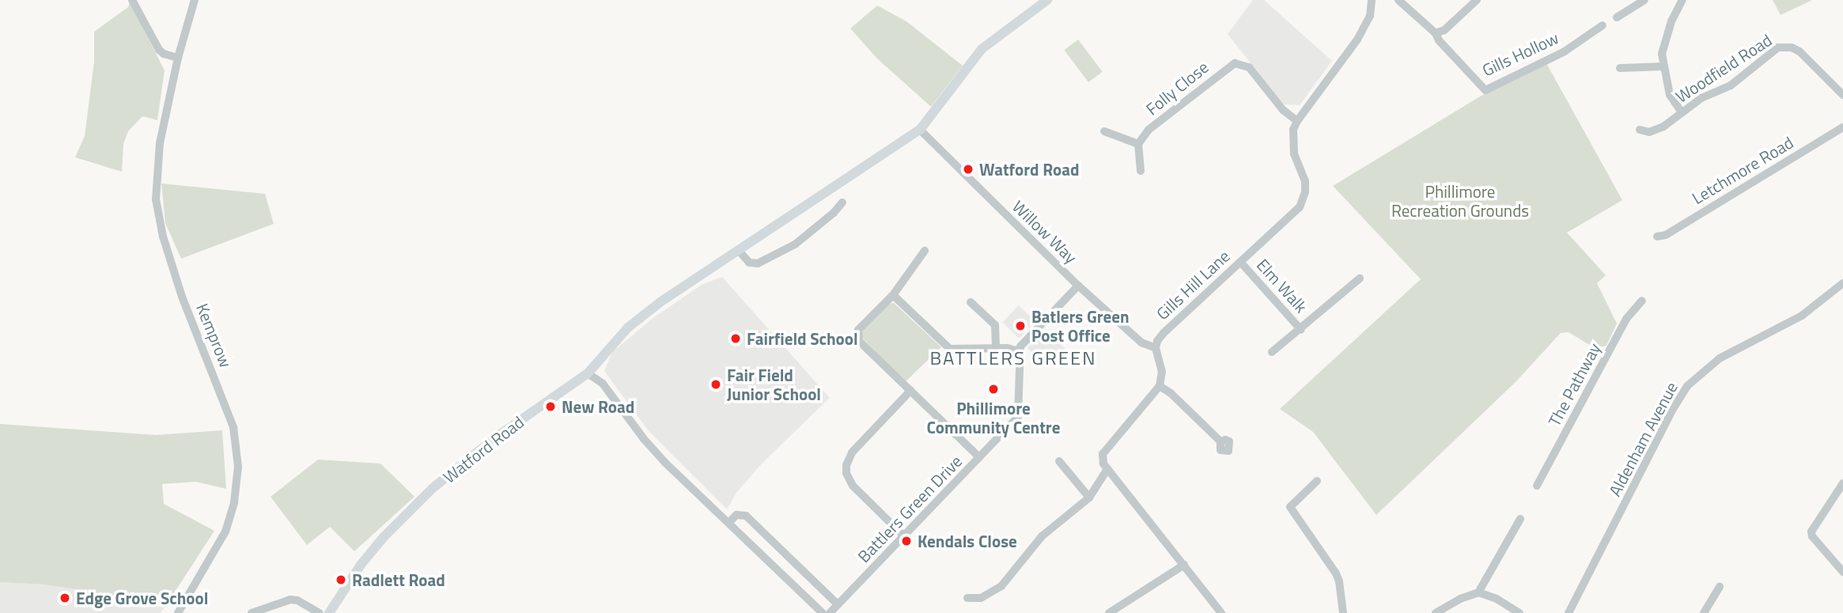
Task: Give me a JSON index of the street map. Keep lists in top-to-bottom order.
{
  "streets": {
    "main road": ["Watford Road"],
    "street": [
      "Gills Hollow",
      "Woodfield Road",
      "Folly Close",
      "Letchmore Road",
      "Willow Way",
      "Gills Hill Lane",
      "Elm Walk",
      "Kemprow",
      "The Pathway",
      "Aldenham Avenue",
      "Battlers Green Drive"
    ]
  },
  "crossings": [
    ["Folly Close", "Gills Hill Lane"],
    ["Willow Way", "Gills Hill Lane"],
    ["Willow Way", "Watford Road"],
    ["Gills Hill Lane", "Elm Walk"]
  ],
  "districts": ["BATTLERS GREEN"],
  "parks": ["Phillimore Recreation Grounds"],
  "places": [
    "Watford Road",
    "Batlers Green Post Office",
    "Fairfield School",
    "Fair Field Junior School",
    "Phillimore Community Centre",
    "New Road",
    "Kendals Close",
    "Radlett Road",
    "Edge Grove School"
  ]
}
